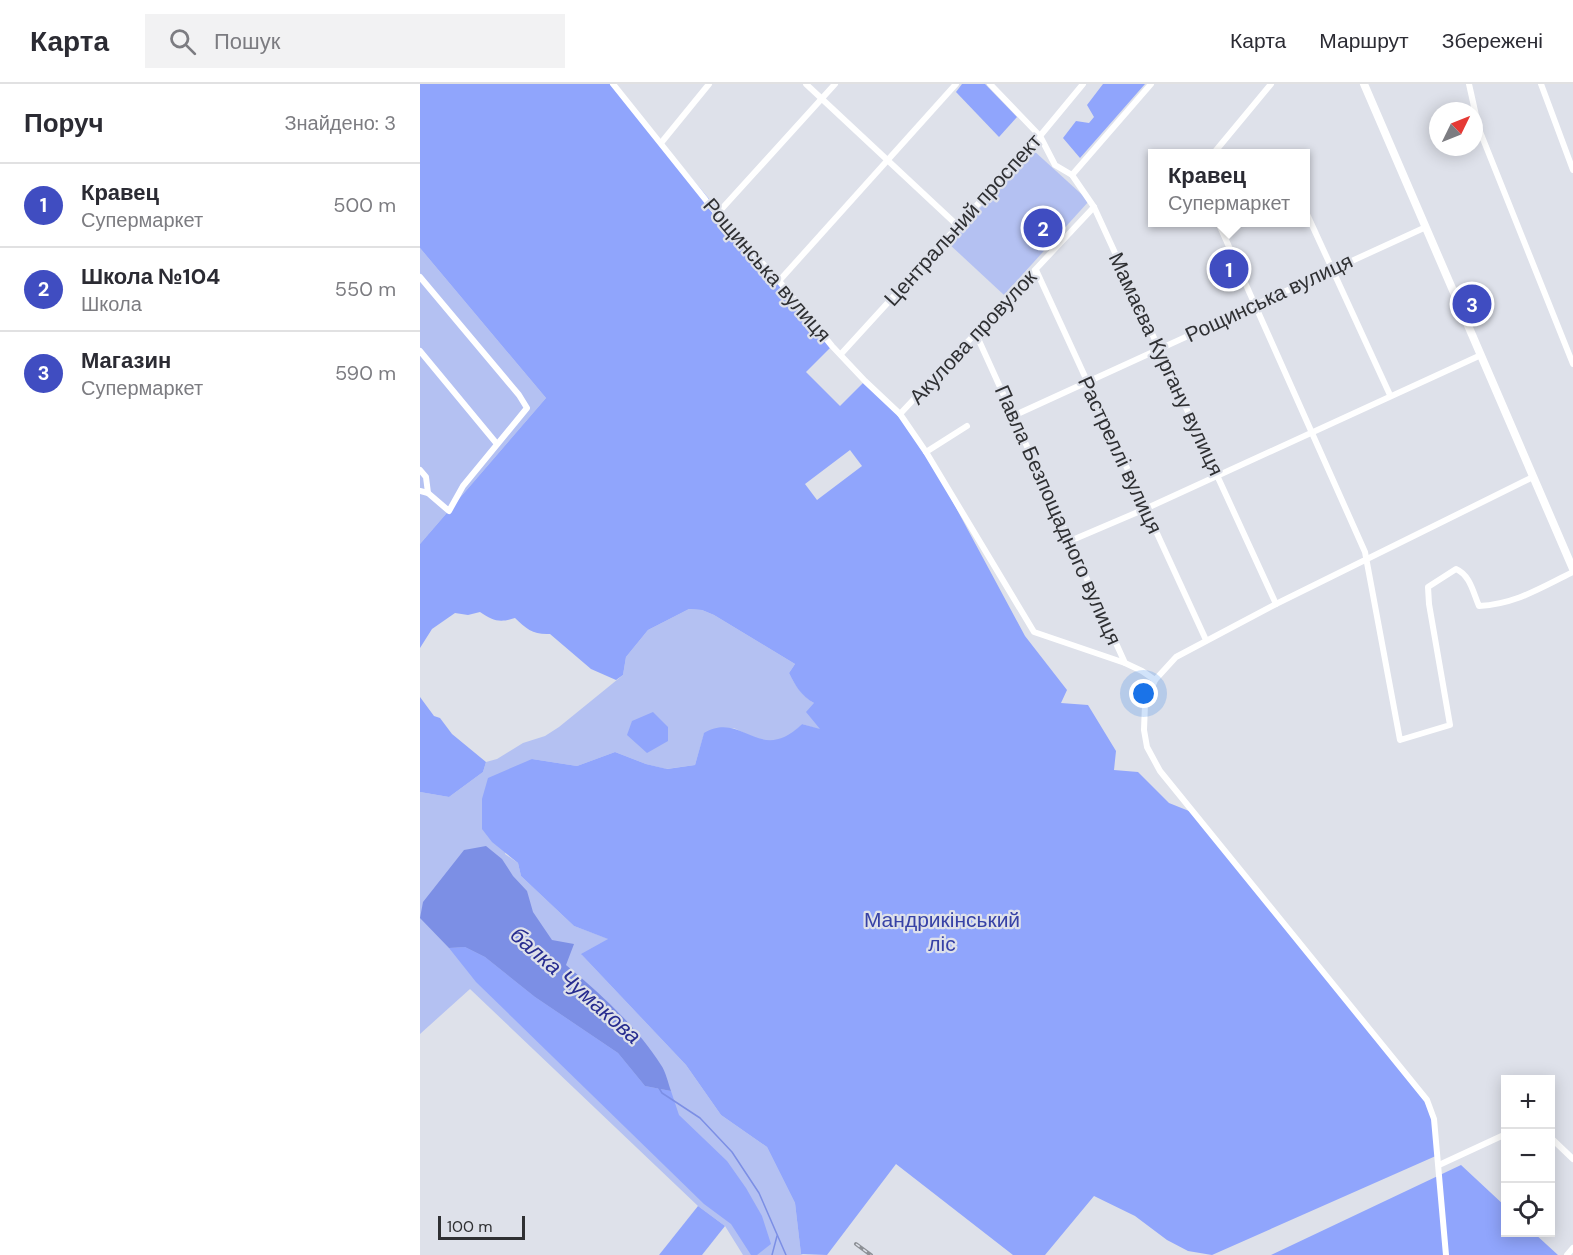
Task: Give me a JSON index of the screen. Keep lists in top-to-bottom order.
{
  "streets": {
    "street": [
      "Центральний проспект",
      "Рощинська вулиця",
      "Акулова провулок",
      "Мамаєва Кургану вулиця",
      "Растреллі вулиця",
      "Павла Безпощадного вулиця"
    ]
  },
  "crossings": [
    ["Центральний проспект", "Рощинська вулиця"],
    ["Центральний проспект", "Мамаєва Кургану вулиця"],
    ["Рощинська вулиця", "Акулова провулок"],
    ["Рощинська вулиця", "Мамаєва Кургану вулиця"],
    ["Рощинська вулиця", "Растреллі вулиця"],
    ["Рощинська вулиця", "Павла Безпощадного вулиця"],
    ["Акулова провулок", "Мамаєва Кургану вулиця"],
    ["Акулова провулок", "Растреллі вулиця"],
    ["Акулова провулок", "Павла Безпощадного вулиця"]
  ],
  "water": ["балка Чумакова"],
  "parks": ["Мандрикінський ліс"],
  "scale_bar": "100 m",
  "north": "top right",
  "page": {
    "header": "Карта",
    "search": "Пошук",
    "nav": ["Карта", "Маршрут", "Збережені"],
    "heading": ["Поруч", "Знайдено: 3"],
    "popup": ["Кравец", "Супермаркет"],
    "list": [
      {
        "mark": "1",
        "name": "Кравец",
        "note": "Супермаркет",
        "value": "500 m"
      },
      {
        "mark": "2",
        "name": "Школа №104",
        "note": "Школа",
        "value": "550 m"
      },
      {
        "mark": "3",
        "name": "Магазин",
        "note": "Супермаркет",
        "value": "590 m"
      }
    ],
    "pins": ["2", "1", "3"],
    "map_buttons": ["+", "−"],
    "scale": "100 m"
  }
}
